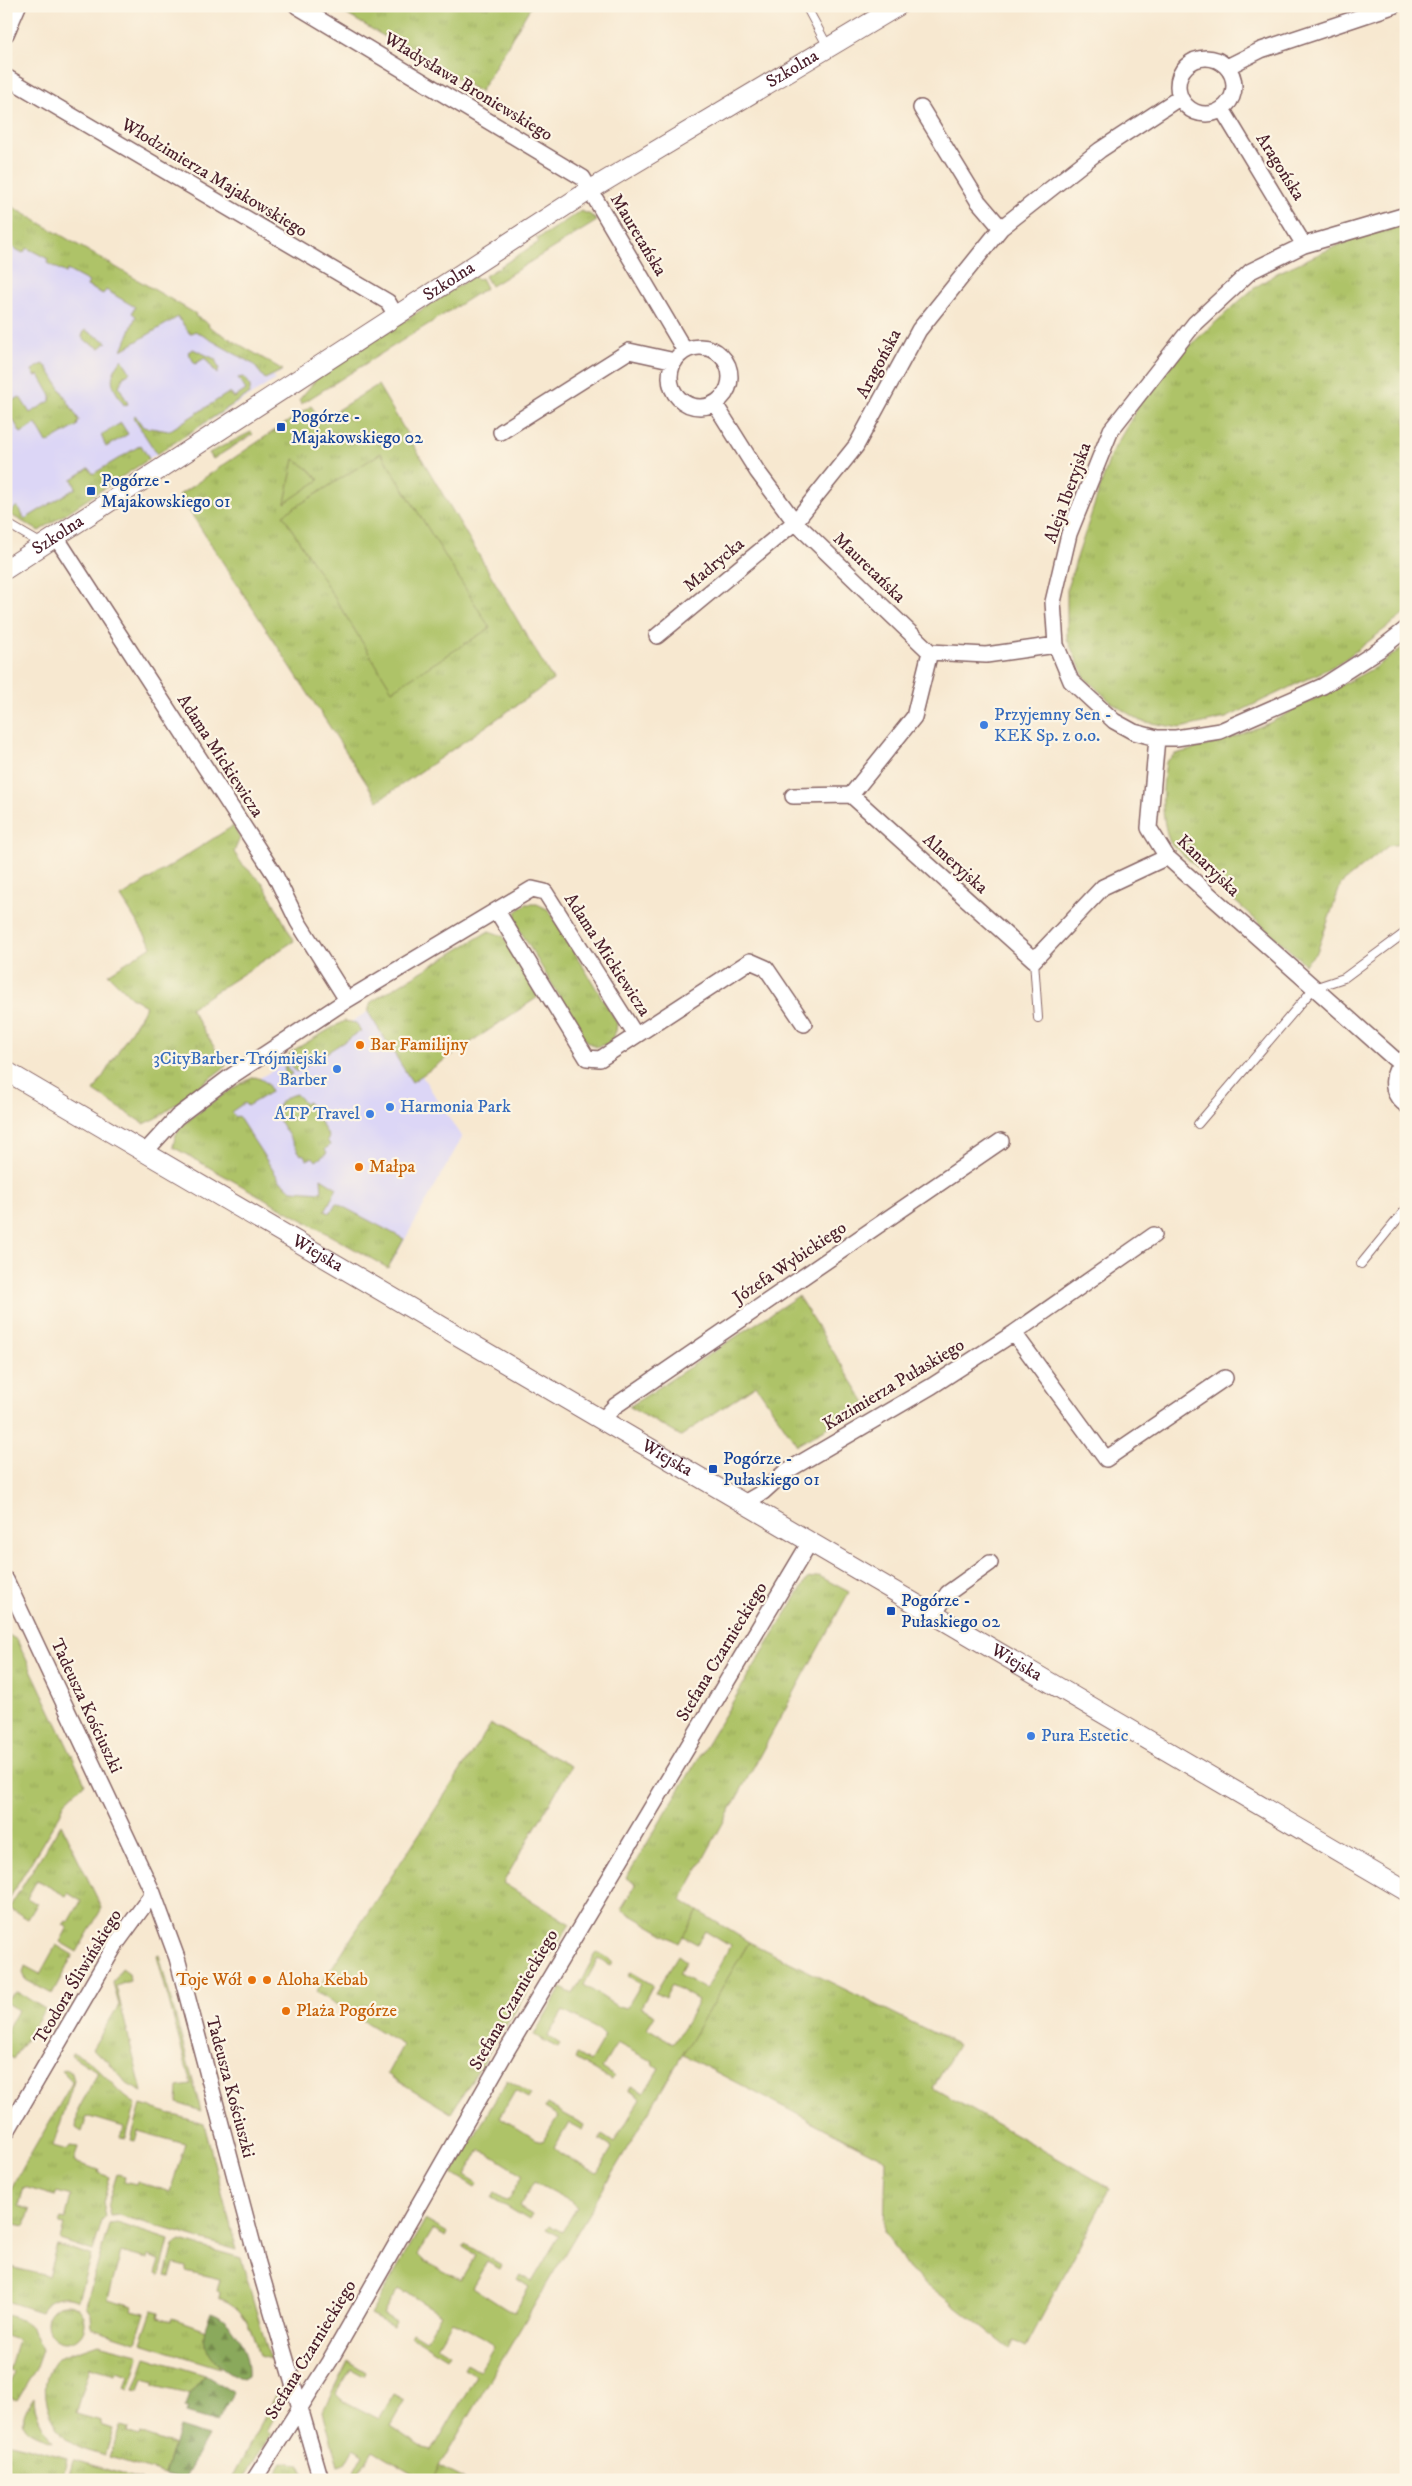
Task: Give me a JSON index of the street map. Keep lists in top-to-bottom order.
{
  "streets": {
    "street": [
      "Szkolna",
      "Władysława Broniewskiego",
      "Aragońska",
      "Włodzimierza Majakowskiego",
      "Mauretańska",
      "Aleja Iberyjska",
      "Madrycka",
      "Adama Mickiewicza",
      "Almeryjska",
      "Kanaryjska",
      "Wiejska",
      "Józefa Wybickiego",
      "Kazimierza Pułaskiego",
      "Stefana Czarnieckiego",
      "Tadeusza Kościuszki",
      "Teodora Śliwińskiego"
    ]
  },
  "crossings": [
    ["Szkolna", "Władysława Broniewskiego"],
    ["Szkolna", "Włodzimierza Majakowskiego"],
    ["Szkolna", "Mauretańska"],
    ["Szkolna", "Adama Mickiewicza"],
    ["Władysława Broniewskiego", "Mauretańska"],
    ["Aragońska", "Mauretańska"],
    ["Aragońska", "Aleja Iberyjska"],
    ["Aragońska", "Madrycka"],
    ["Mauretańska", "Madrycka"],
    ["Aleja Iberyjska", "Kanaryjska"],
    ["Adama Mickiewicza", "Wiejska"],
    ["Wiejska", "Józefa Wybickiego"],
    ["Wiejska", "Kazimierza Pułaskiego"],
    ["Wiejska", "Stefana Czarnieckiego"],
    ["Stefana Czarnieckiego", "Tadeusza Kościuszki"],
    ["Tadeusza Kościuszki", "Teodora Śliwińskiego"]
  ],
  "places": {
    "transit": [
      "Pogórze - Majakowskiego 02",
      "Pogórze - Majakowskiego 01",
      "Pogórze - Pułaskiego 01",
      "Pogórze - Pułaskiego 02"
    ],
    "other": [
      "Przyjemny Sen - KEK Sp. z o.o.",
      "Bar Familijny",
      "3CityBarber-Trójmiejski Barber",
      "Harmonia Park",
      "ATP Travel",
      "Małpa",
      "Pura Estetic",
      "Toje Wół",
      "Aloha Kebab",
      "Plaża Pogórze"
    ]
  }
}
